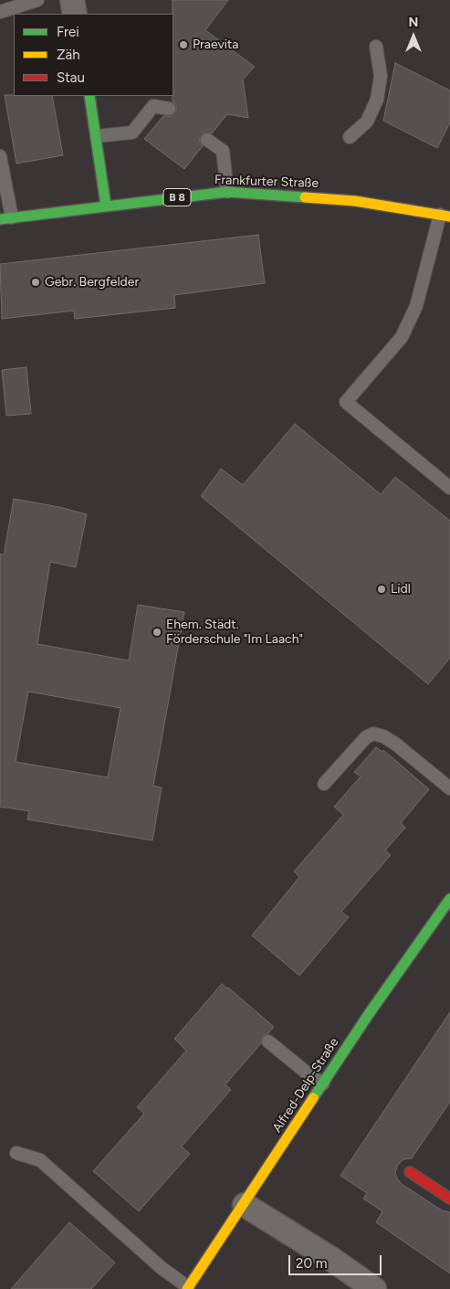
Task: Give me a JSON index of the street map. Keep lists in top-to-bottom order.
{
  "streets": {
    "street": ["Frankfurter Straße", "B 8", "Alfred-Delp-Straße"]
  },
  "places": [
    "Praevita",
    "Gebr. Bergfelder",
    "Lidl",
    "Ehem. Städt. Förderschule \"Im Laach\""
  ],
  "legend": ["Frei", "Zäh", "Stau"],
  "scale_bar": "20 m",
  "north": "top"
}
